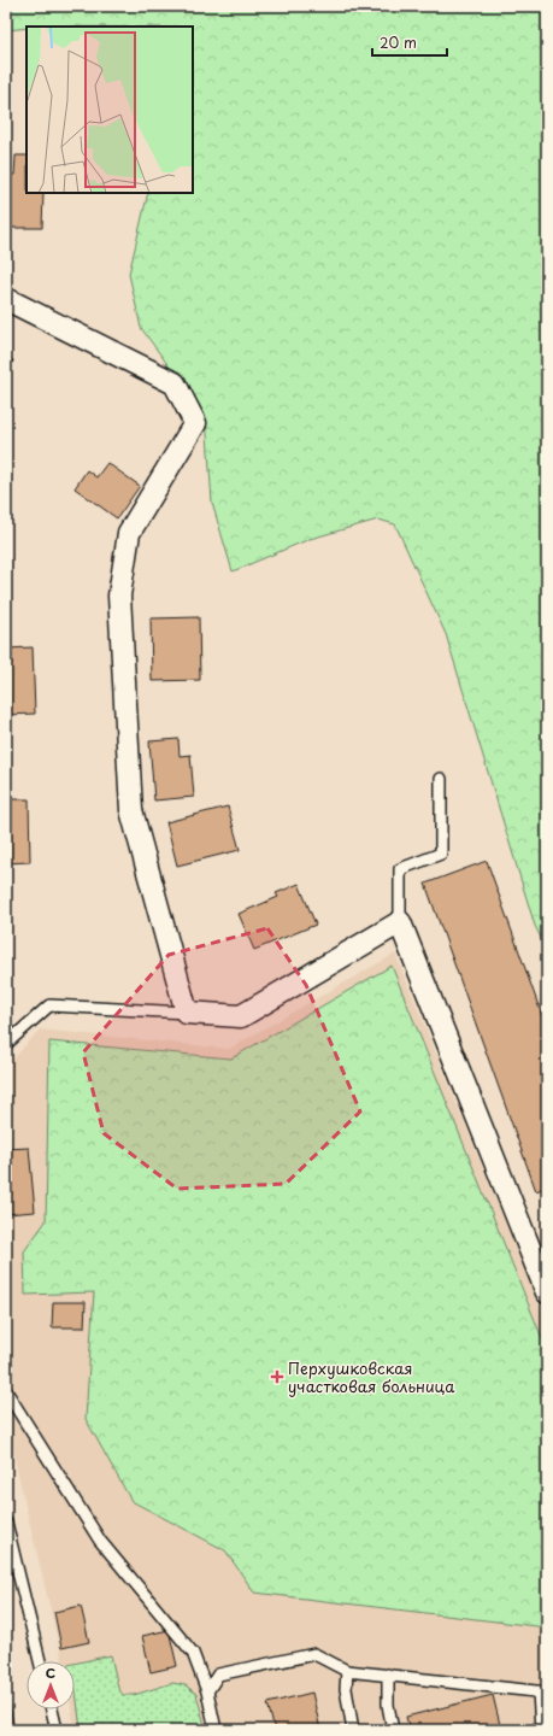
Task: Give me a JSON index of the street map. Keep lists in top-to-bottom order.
{
  "places": {
    "health": ["Перхушковская участковая больница"]
  },
  "scale_bar": "20 m",
  "north": "top"
}
